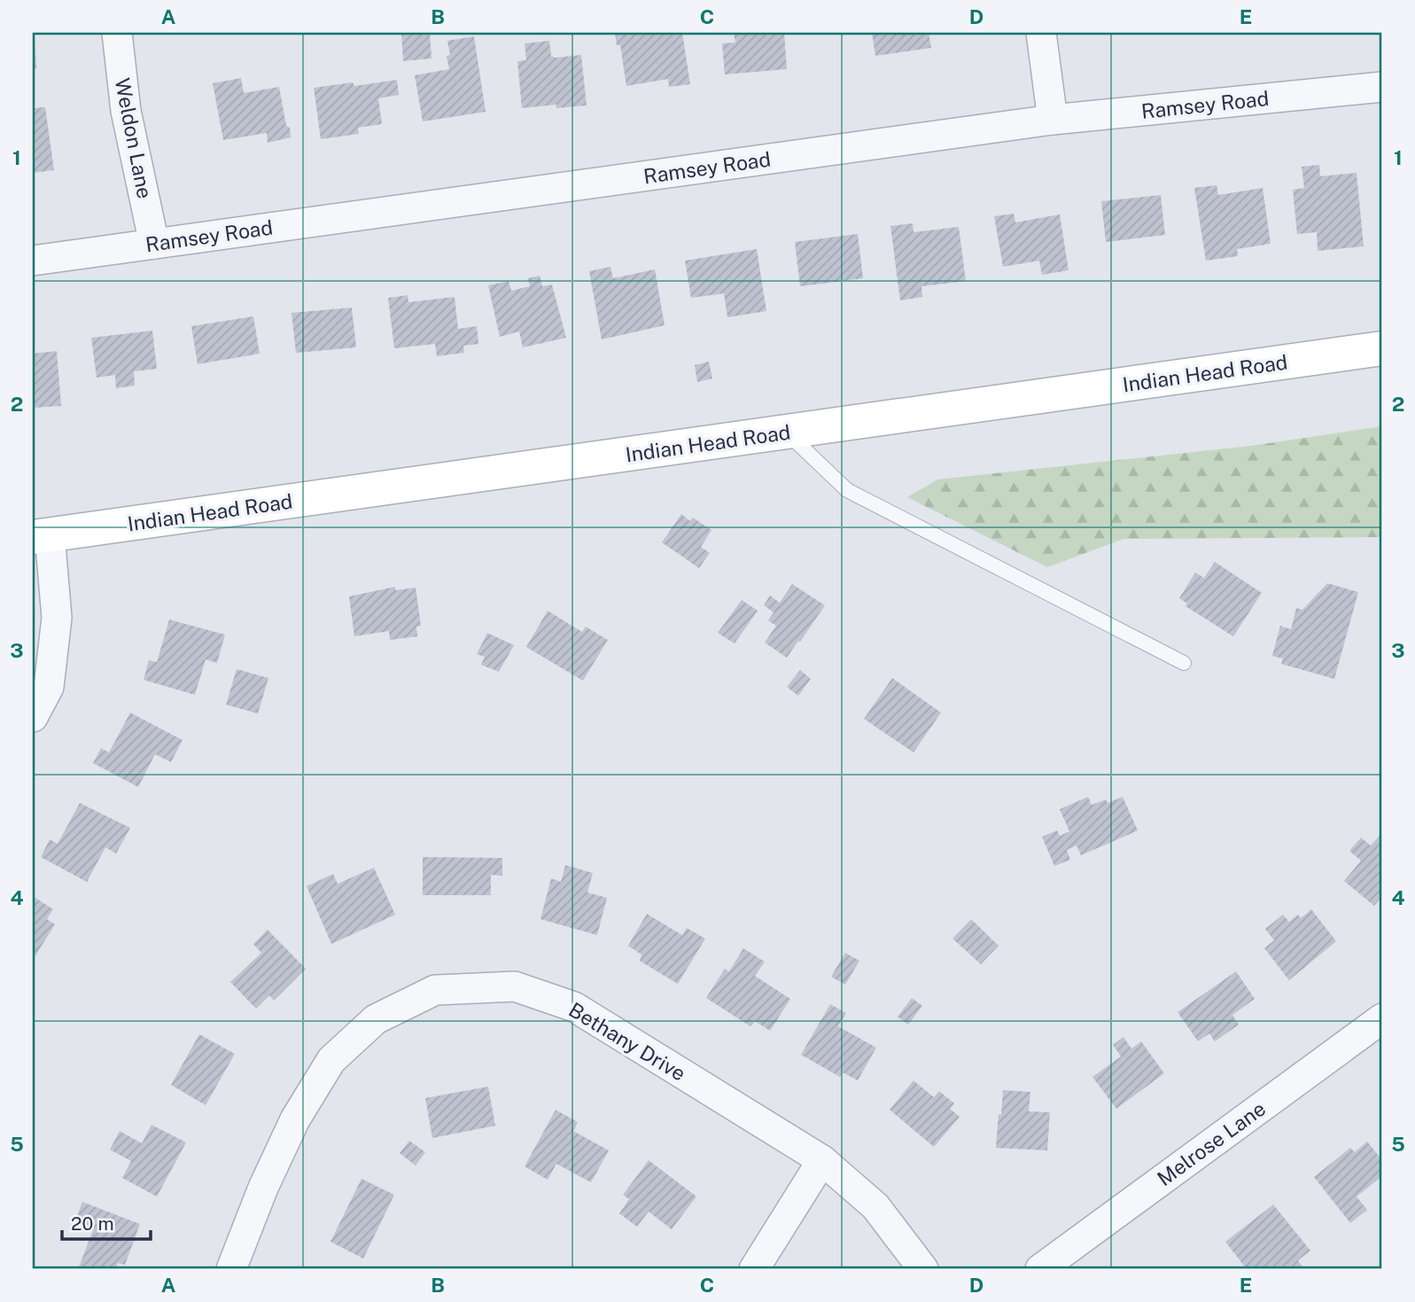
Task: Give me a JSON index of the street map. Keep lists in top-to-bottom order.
{
  "streets": {
    "main road": ["Indian Head Road"],
    "street": [
      "Ramsey Road",
      "Weldon Lane",
      "Bethany Drive",
      "Melrose Lane"
    ]
  },
  "crossings": [
    ["Ramsey Road", "Weldon Lane"]
  ],
  "scale_bar": "20 m",
  "grid": {
    "columns": [
      "A",
      "B",
      "C",
      "D",
      "E"
    ],
    "rows": [
      "1",
      "2",
      "3",
      "4",
      "5"
    ]
  }
}
